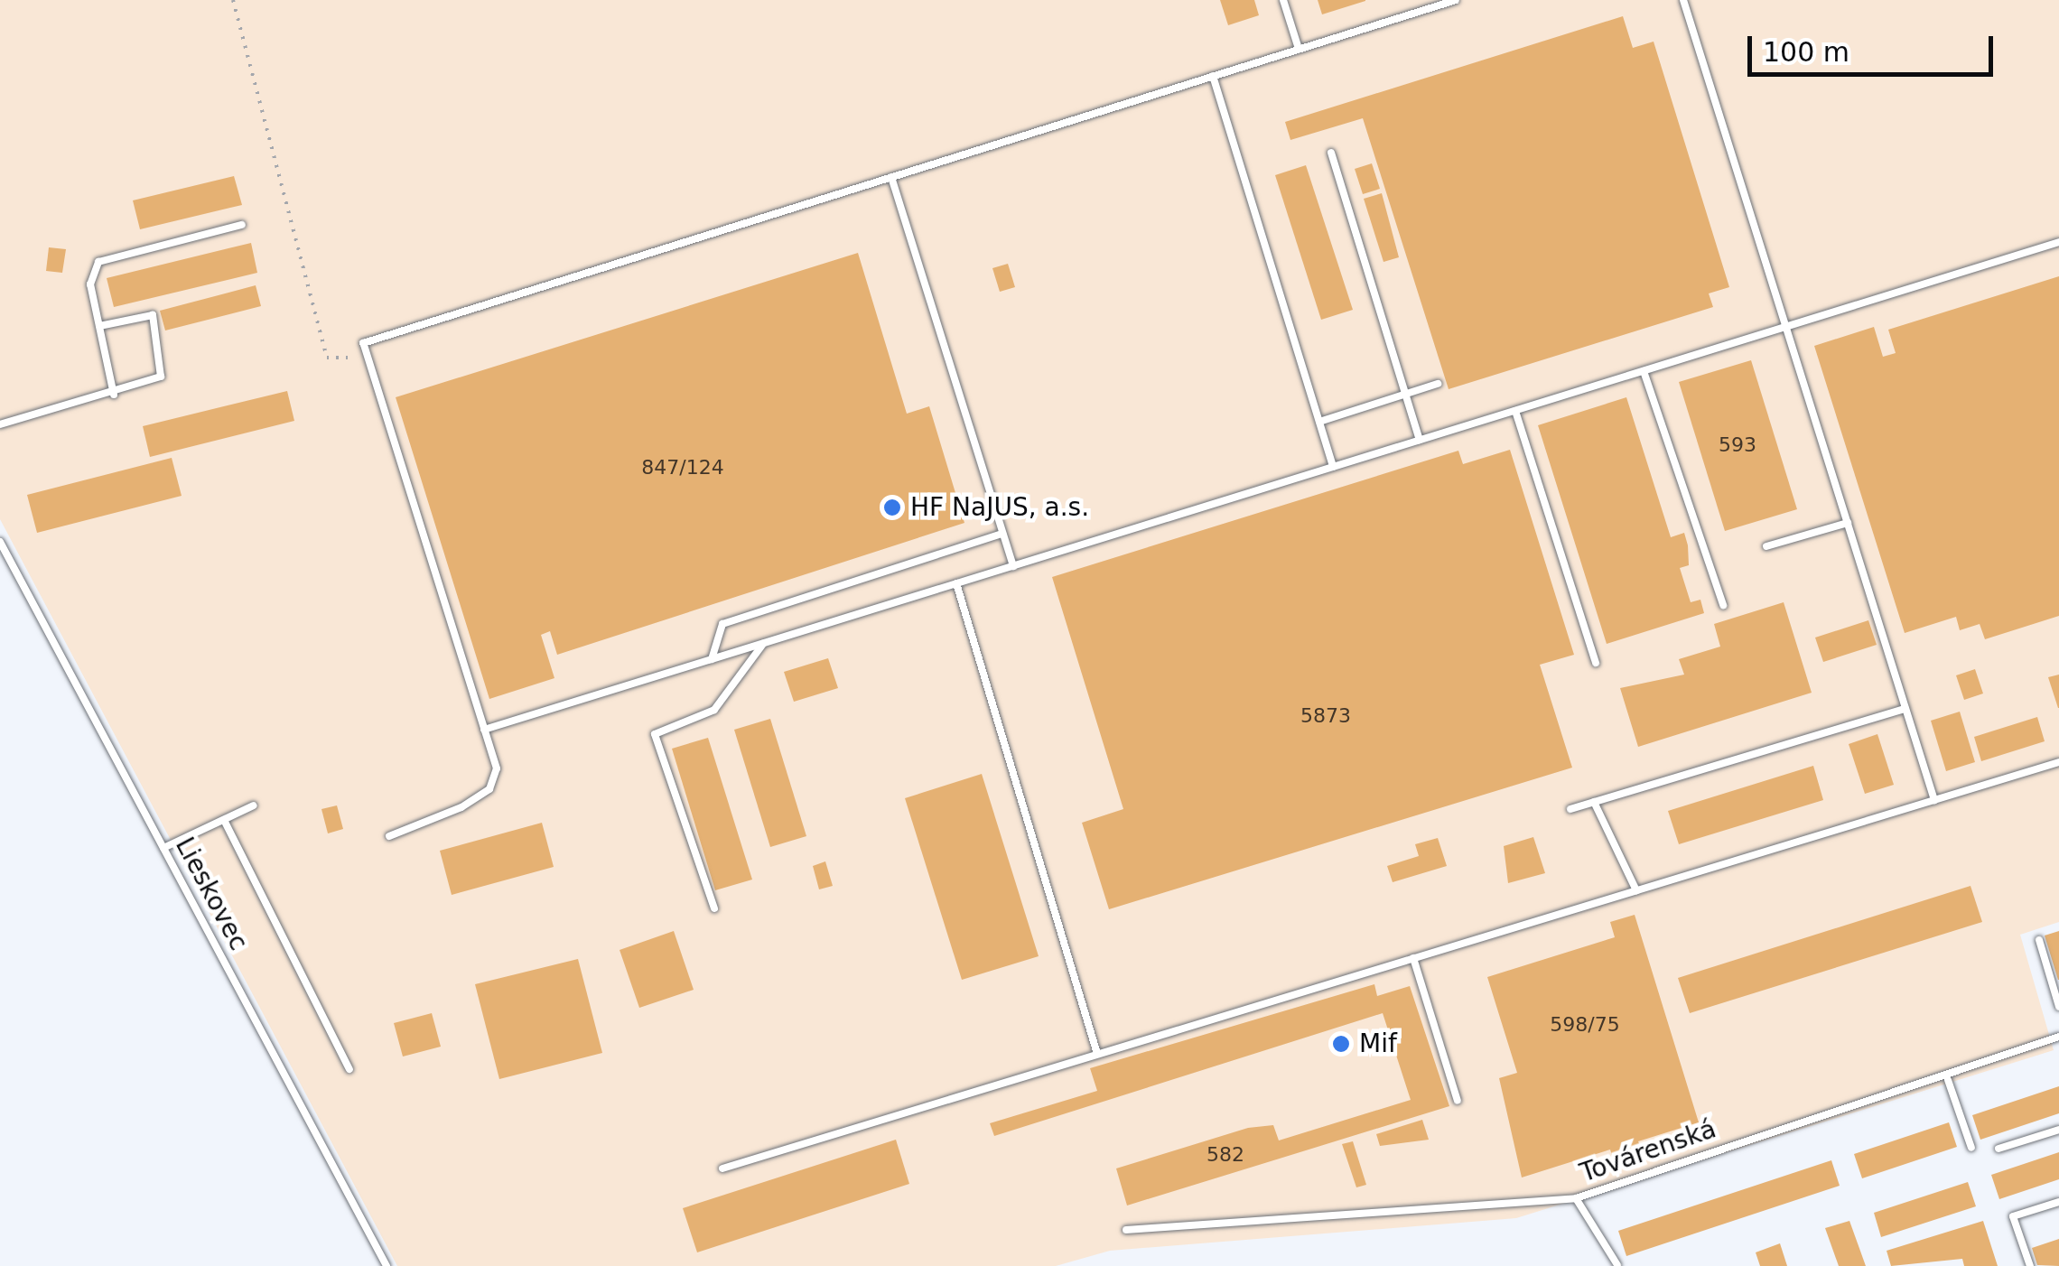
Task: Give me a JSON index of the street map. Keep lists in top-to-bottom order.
{
  "streets": {
    "lane": ["Lieskovec", "Továrenská"]
  },
  "places": ["HF NaJUS, a.s.", "Mif"],
  "house_numbers": [
    "593",
    "847/124",
    "5873",
    "598/75",
    "582"
  ],
  "scale_bar": "100 m"
}
